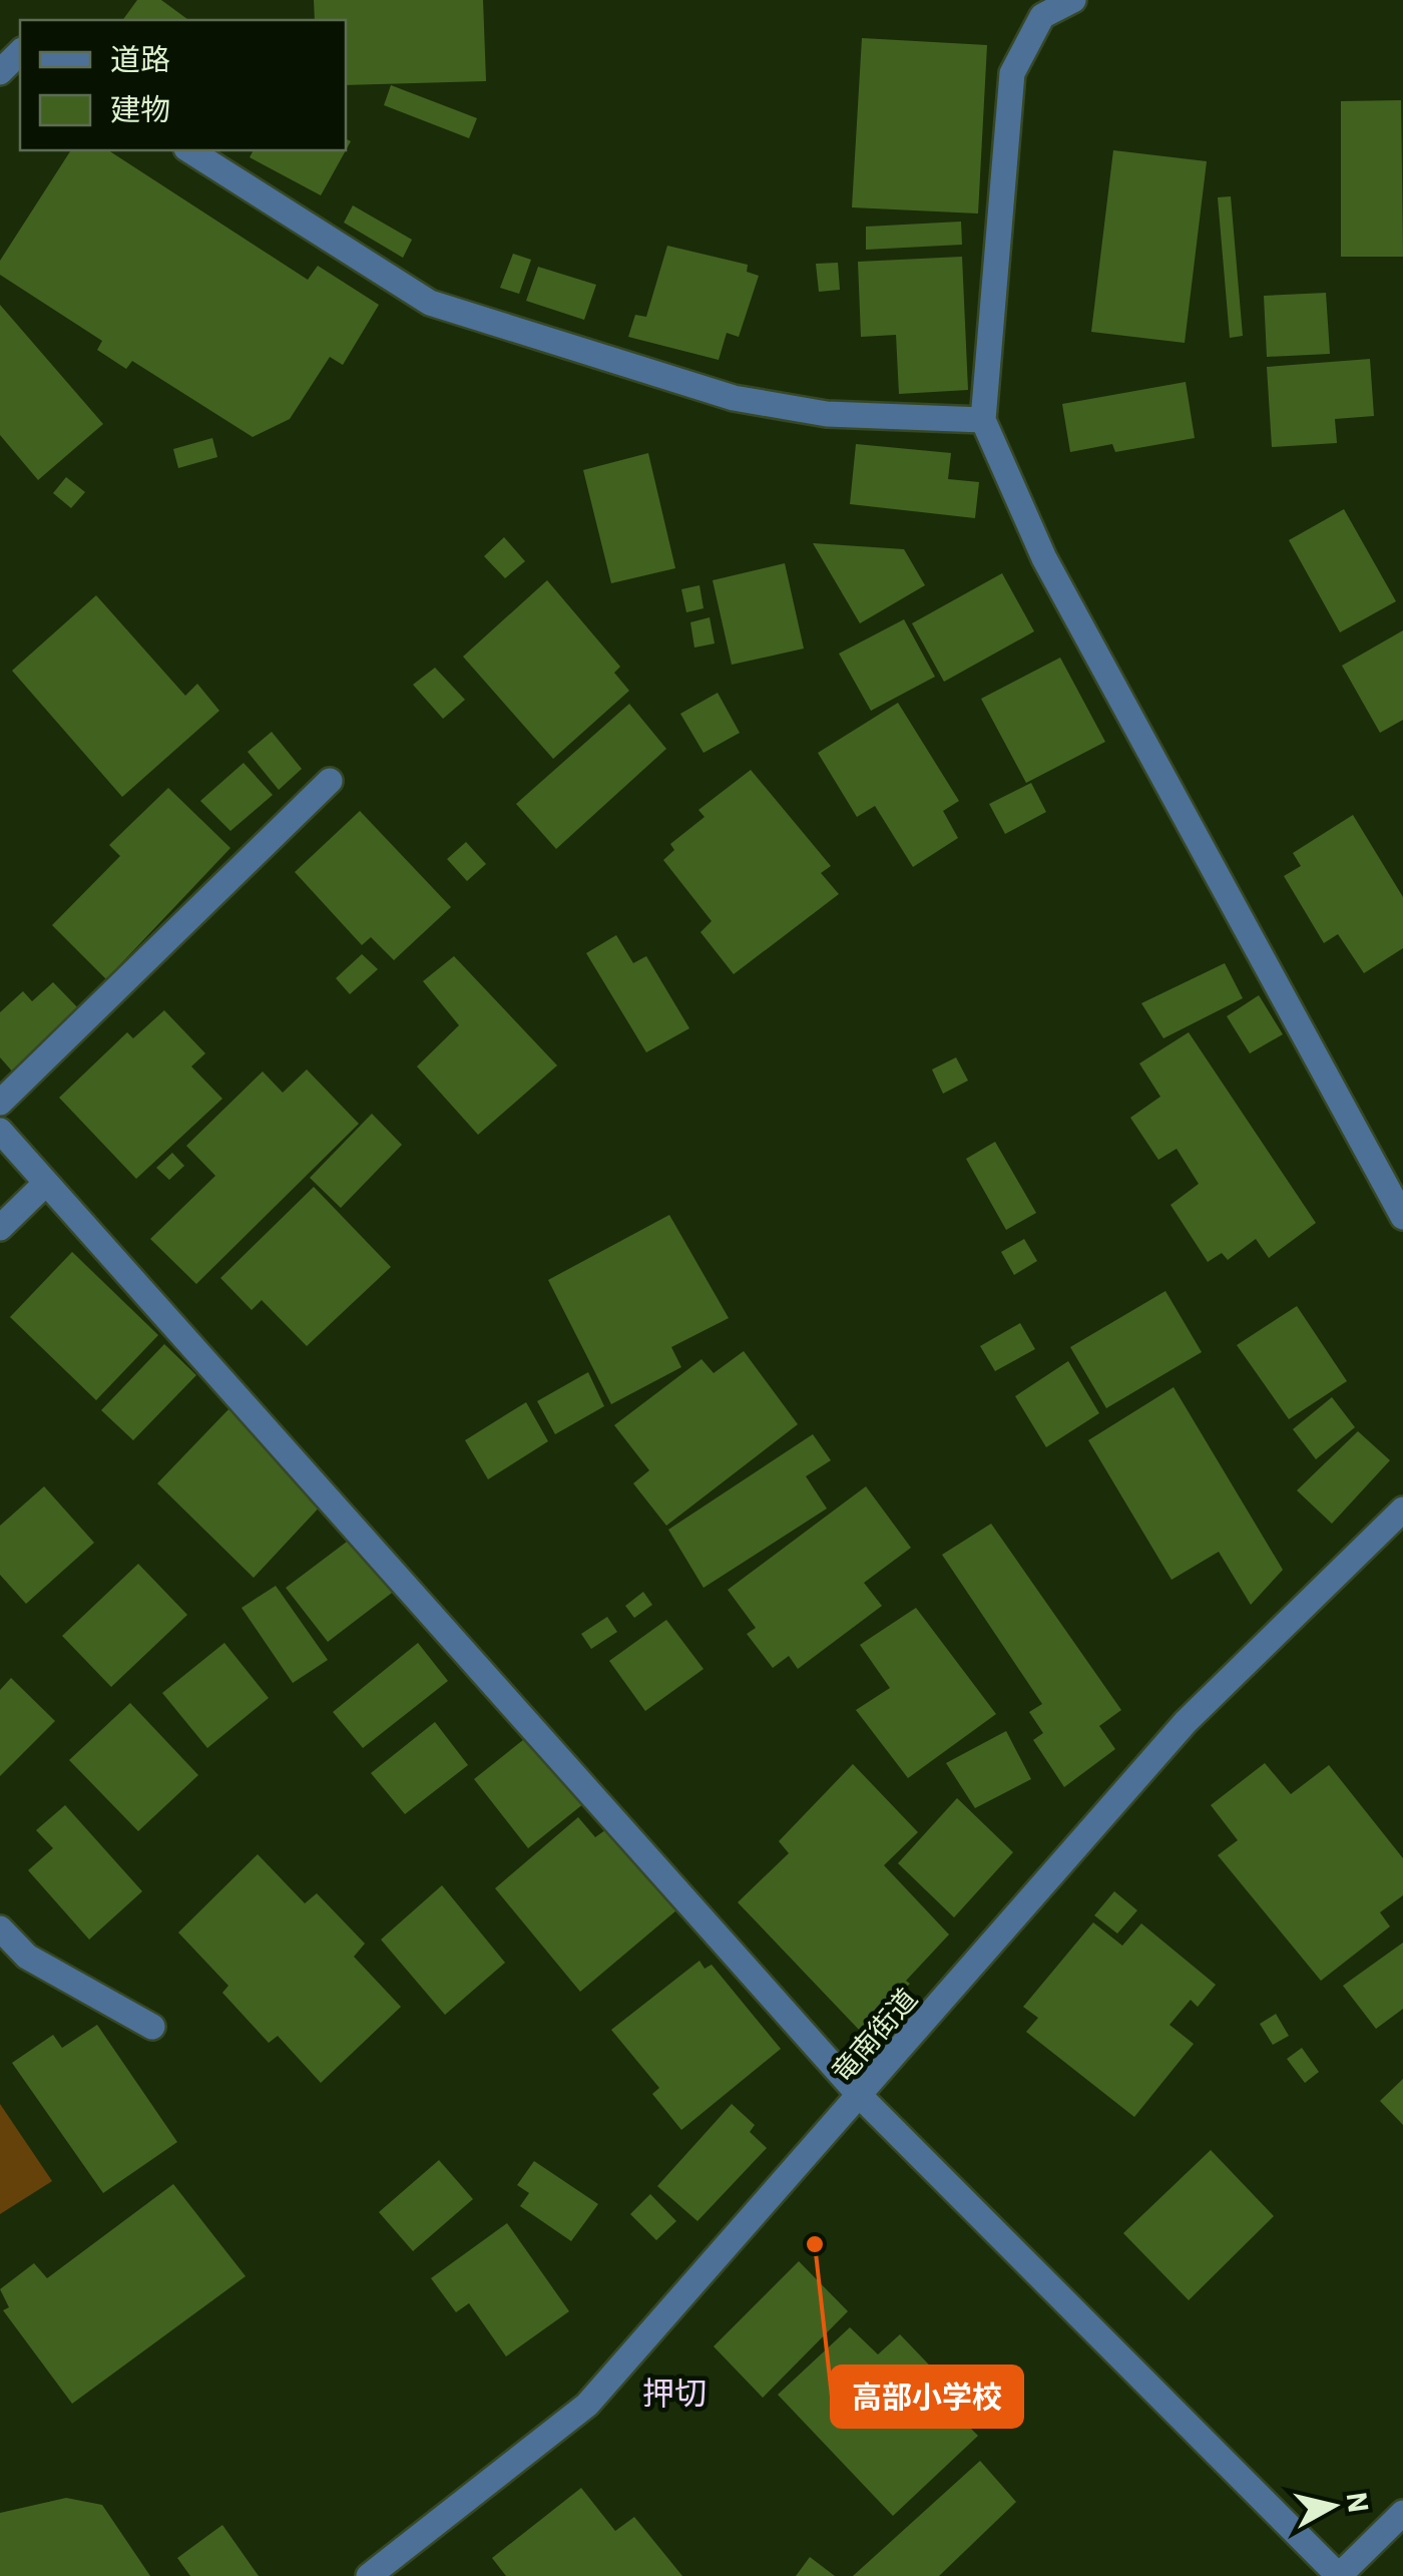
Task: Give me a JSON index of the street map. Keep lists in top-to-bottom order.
{
  "streets": {
    "street": ["竜南街道"]
  },
  "districts": ["押切"],
  "places": ["高部小学校"],
  "legend": ["道路", "建物"],
  "north": "right"
}
